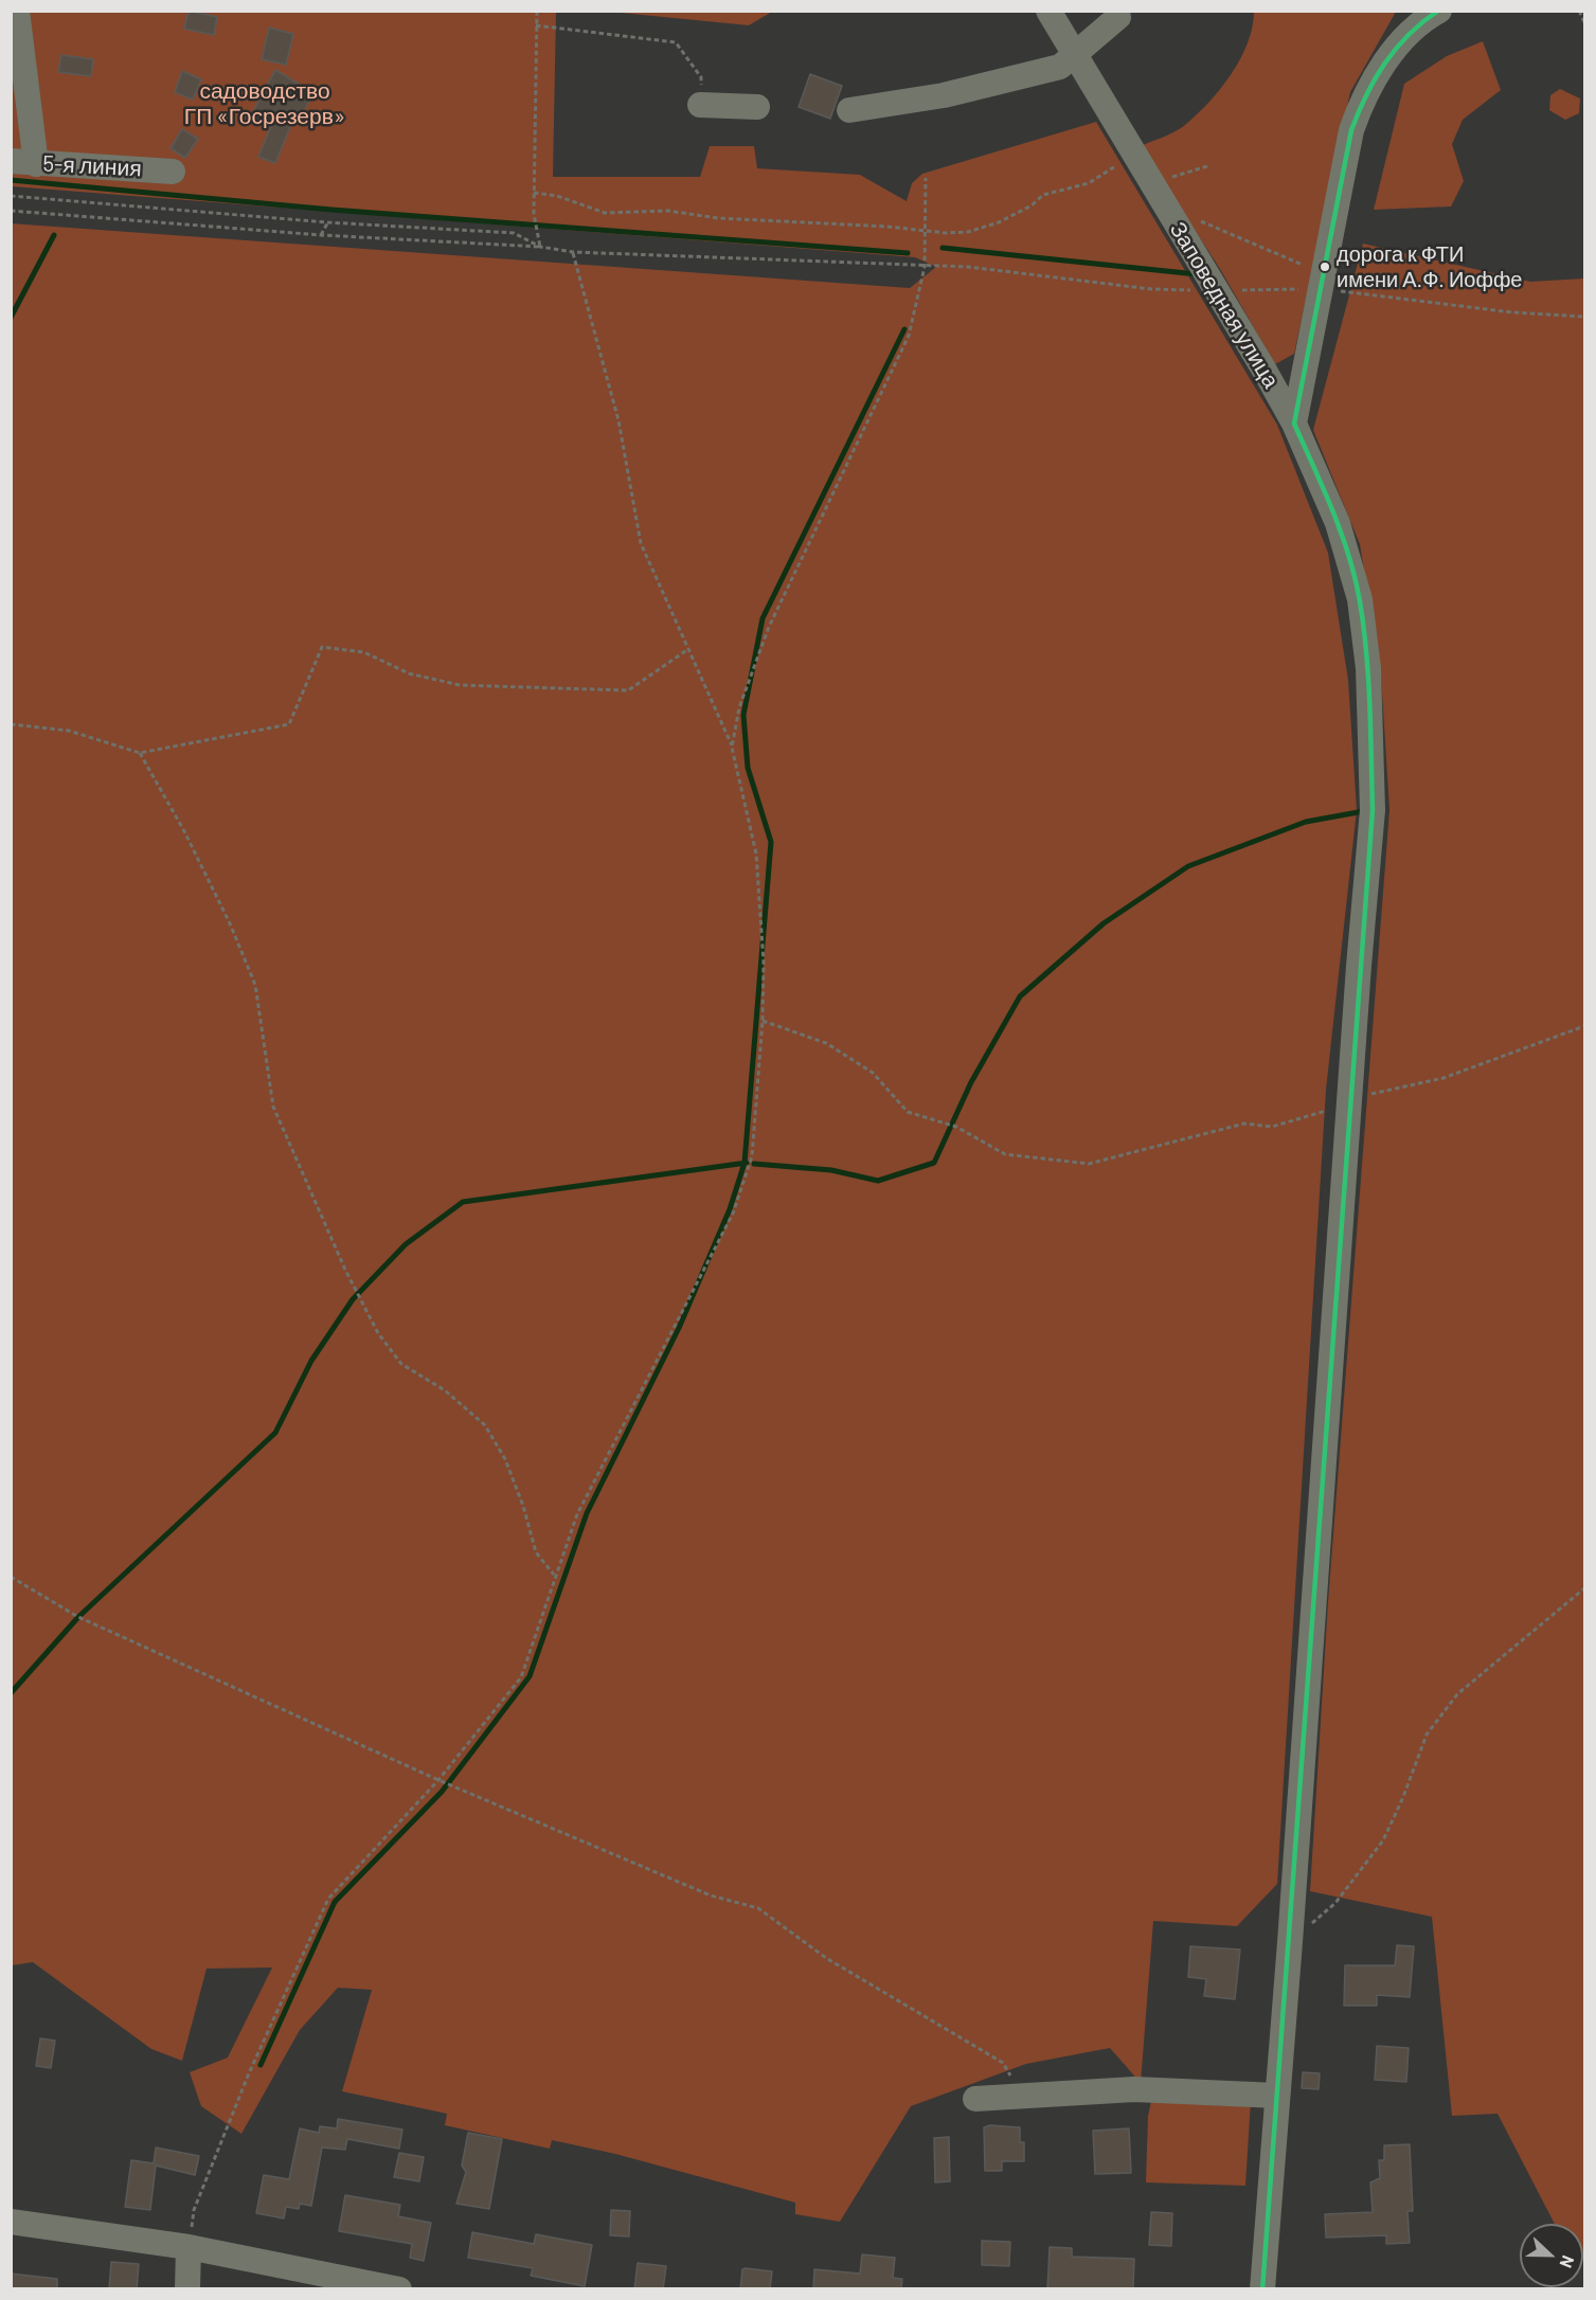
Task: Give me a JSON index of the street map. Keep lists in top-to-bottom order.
{
  "streets": {
    "street": ["5-я линия", "Заповедная улица"]
  },
  "parks": ["садоводство ГП «Госрезерв»"],
  "places": ["дорога к ФТИ имени А.Ф. Иоффе"],
  "north": "right"
}
